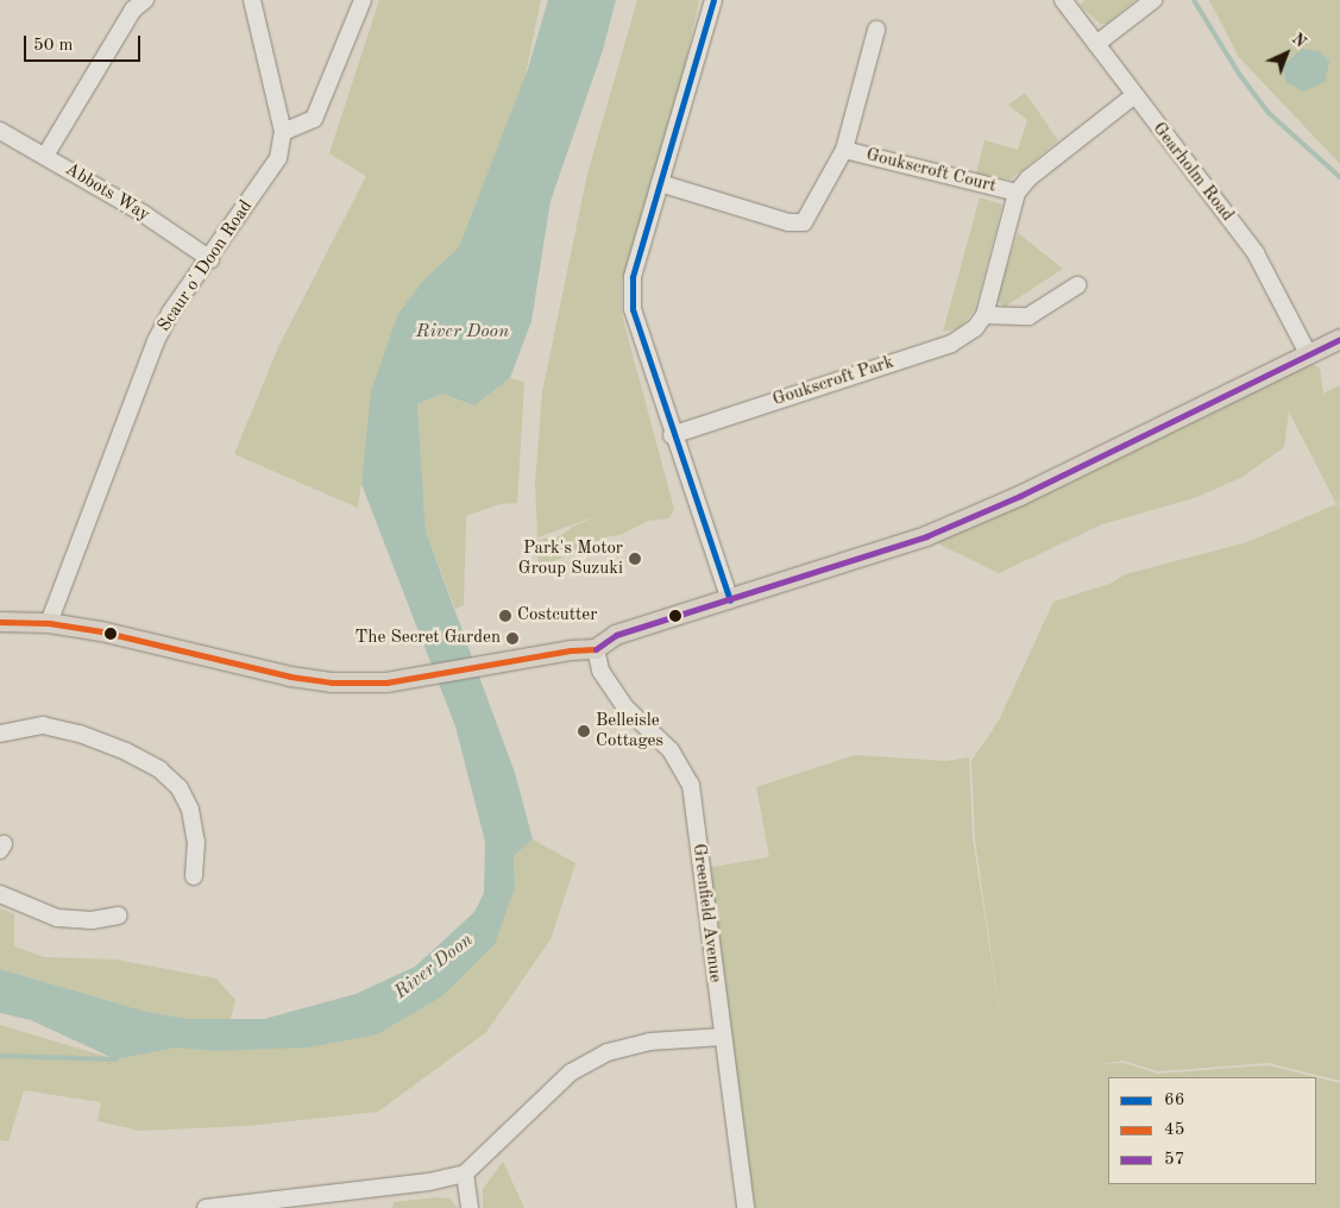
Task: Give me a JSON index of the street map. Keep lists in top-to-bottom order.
{
  "streets": {
    "street": [
      "Goukscroft Court",
      "Gearholm Road",
      "Abbots Way",
      "Scaur o' Doon Road",
      "Goukscroft Park",
      "Greenfield Avenue"
    ]
  },
  "crossings": [
    ["Abbots Way", "Scaur o' Doon Road"]
  ],
  "water": ["River Doon"],
  "places": [
    "Park's Motor Group Suzuki",
    "Costcutter",
    "The Secret Garden",
    "Belleisle Cottages"
  ],
  "lines": ["transit line 66", "transit line 57", "transit line 45"],
  "legend": ["66", "45", "57"],
  "scale_bar": "50 m",
  "north": "top right"
}
